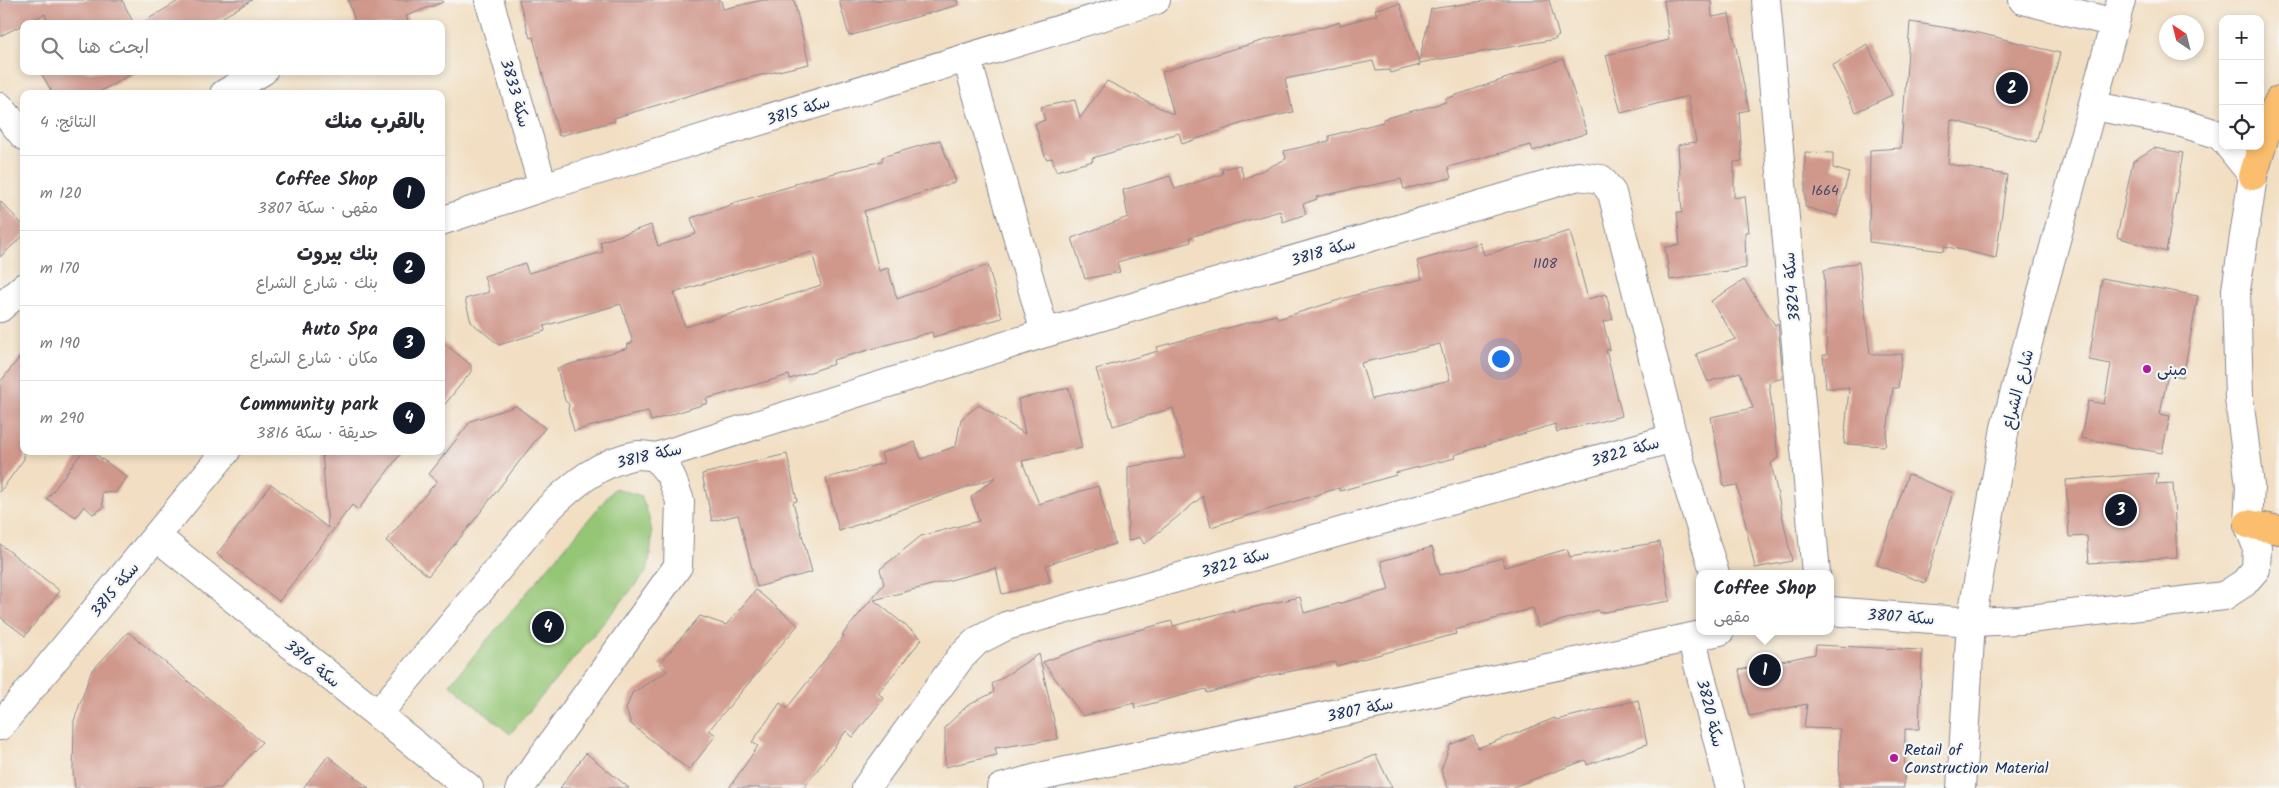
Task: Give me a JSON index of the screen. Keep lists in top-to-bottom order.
{
  "streets": {
    "street": [
      "سكة 3833",
      "سكة 3815",
      "سكة 3818",
      "سكة 3824",
      "شارع الشراع",
      "سكة 3822",
      "سكة 3807",
      "سكة 3816",
      "سكة 3820"
    ]
  },
  "crossings": [
    ["سكة 3833", "سكة 3815"],
    ["سكة 3815", "سكة 3816"],
    ["سكة 3818", "سكة 3822"],
    ["سكة 3818", "سكة 3816"],
    ["شارع الشراع", "سكة 3807"],
    ["سكة 3807", "سكة 3820"]
  ],
  "places": ["مبنى", "Retail of Construction Material"],
  "house_numbers": ["1664", "1108"],
  "north": "top left",
  "page": {
    "map_buttons": ["+", "−"],
    "search": "ابحث هنا",
    "pins": [
      "2",
      "3",
      "4",
      "1"
    ],
    "heading": ["بالقرب منك", "النتائج: 4"],
    "list": [
      {
        "mark": "1",
        "name": "Coffee Shop",
        "note": "مقهى · سكة 3807",
        "value": "120 m"
      },
      {
        "mark": "2",
        "name": "بنك بيروت",
        "note": "بنك · شارع الشراع",
        "value": "170 m"
      },
      {
        "mark": "3",
        "name": "Auto Spa",
        "note": "مكان · شارع الشراع",
        "value": "190 m"
      },
      {
        "mark": "4",
        "name": "Community park",
        "note": "حديقة · سكة 3816",
        "value": "290 m"
      }
    ],
    "popup": ["Coffee Shop", "مقهى"]
  }
}
